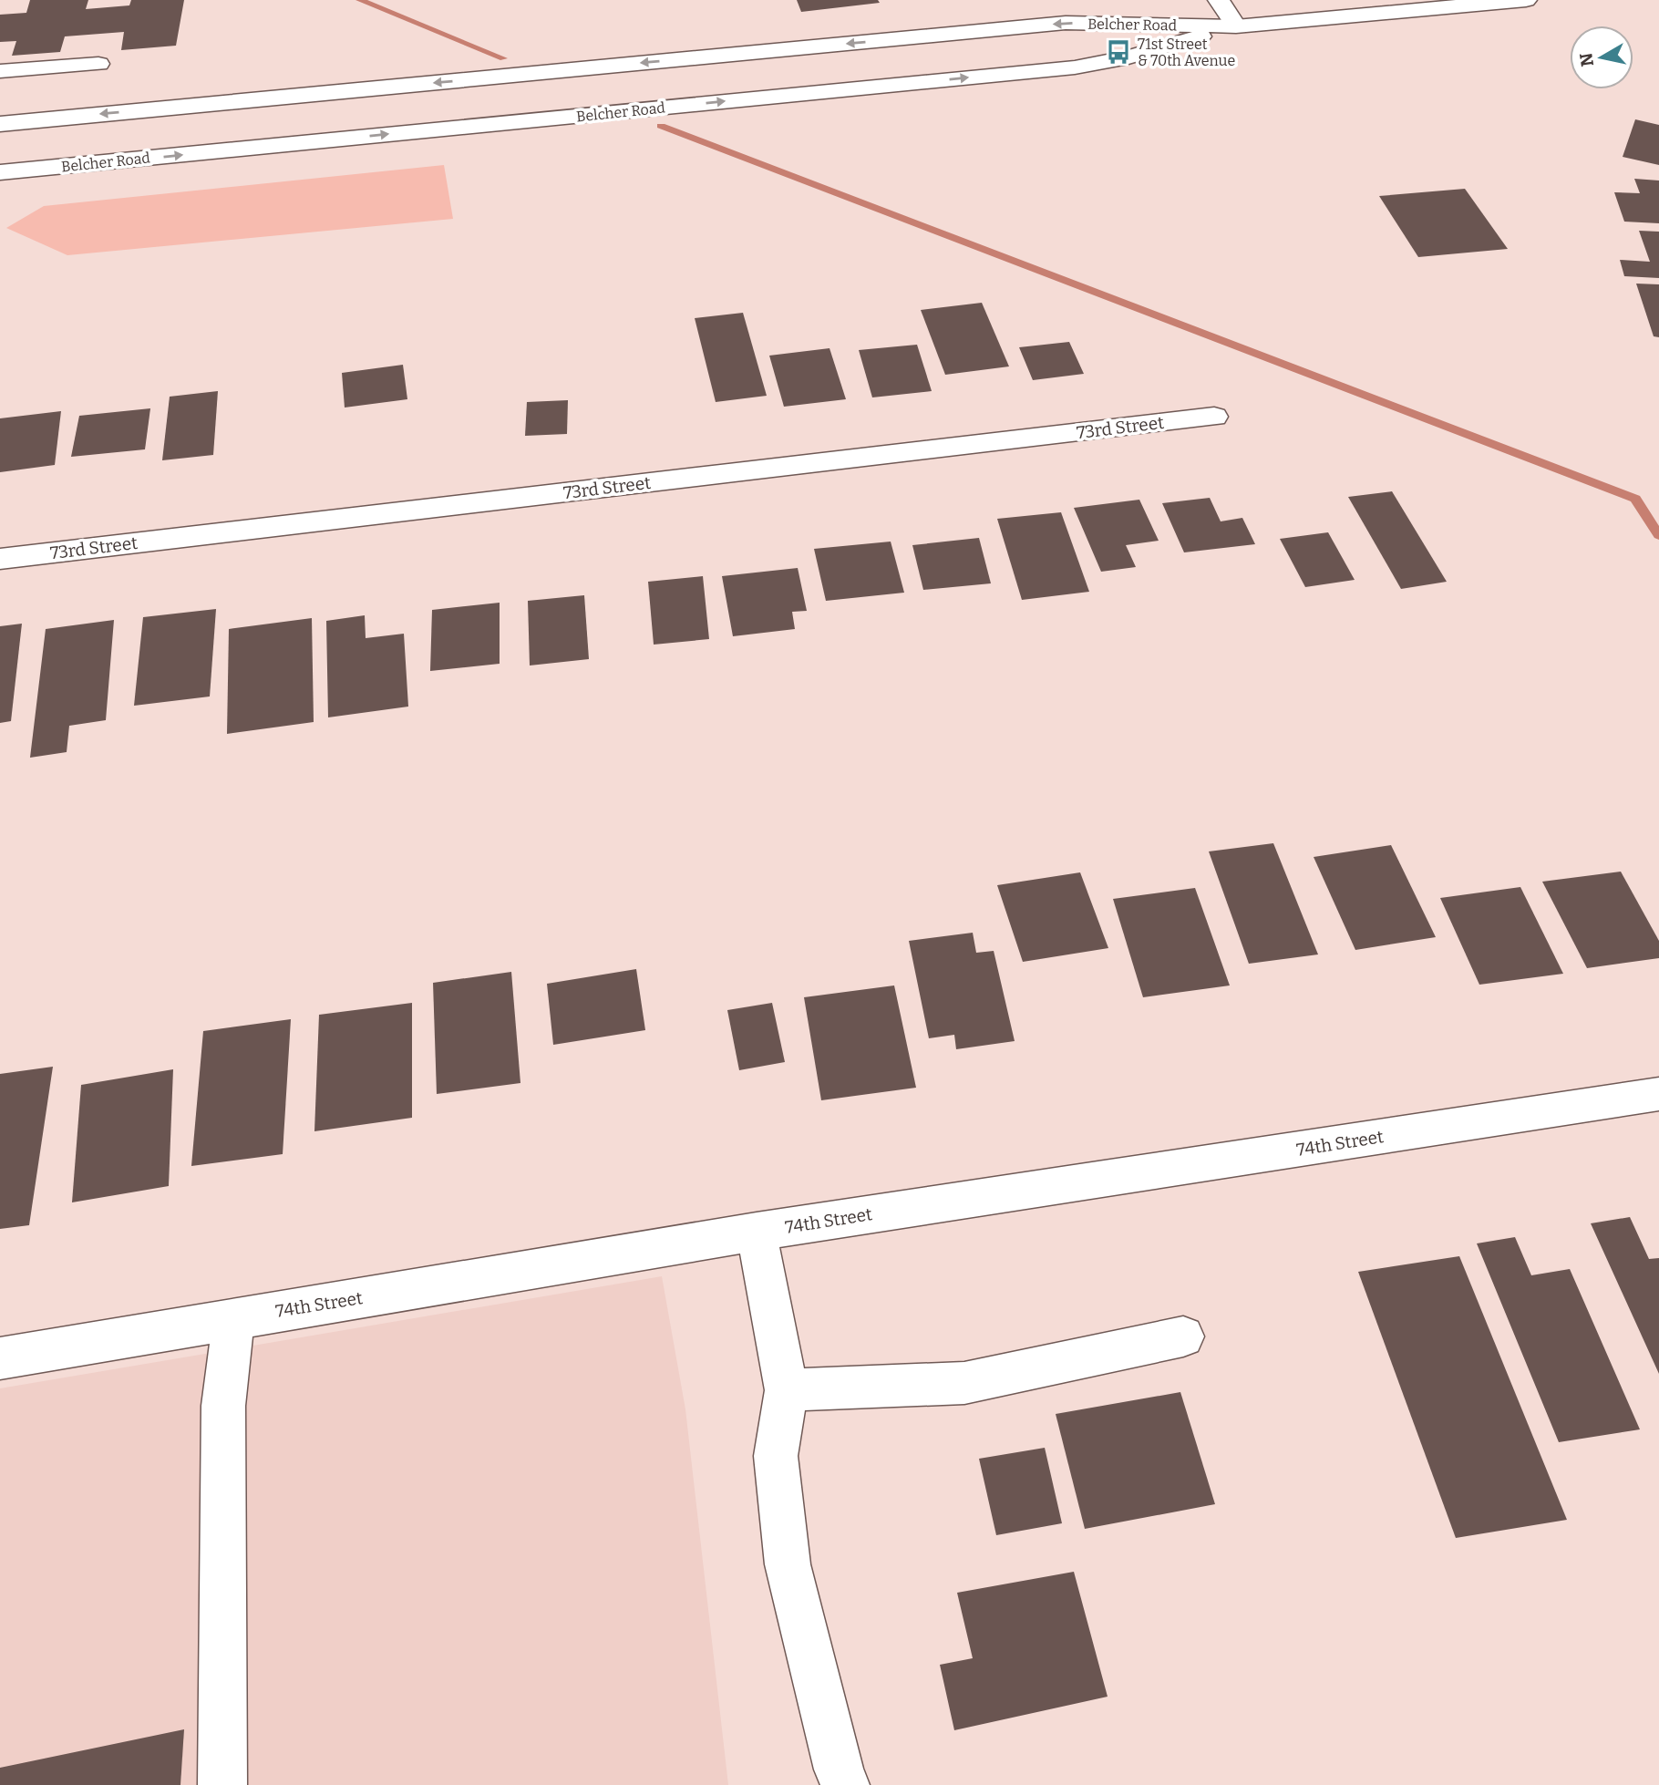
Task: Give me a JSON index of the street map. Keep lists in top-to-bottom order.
{
  "streets": {
    "main road": ["Belcher Road", "73rd Street", "74th Street"]
  },
  "places": {
    "bus stop": ["71st Street & 70th Avenue"]
  },
  "north": "left"
}
